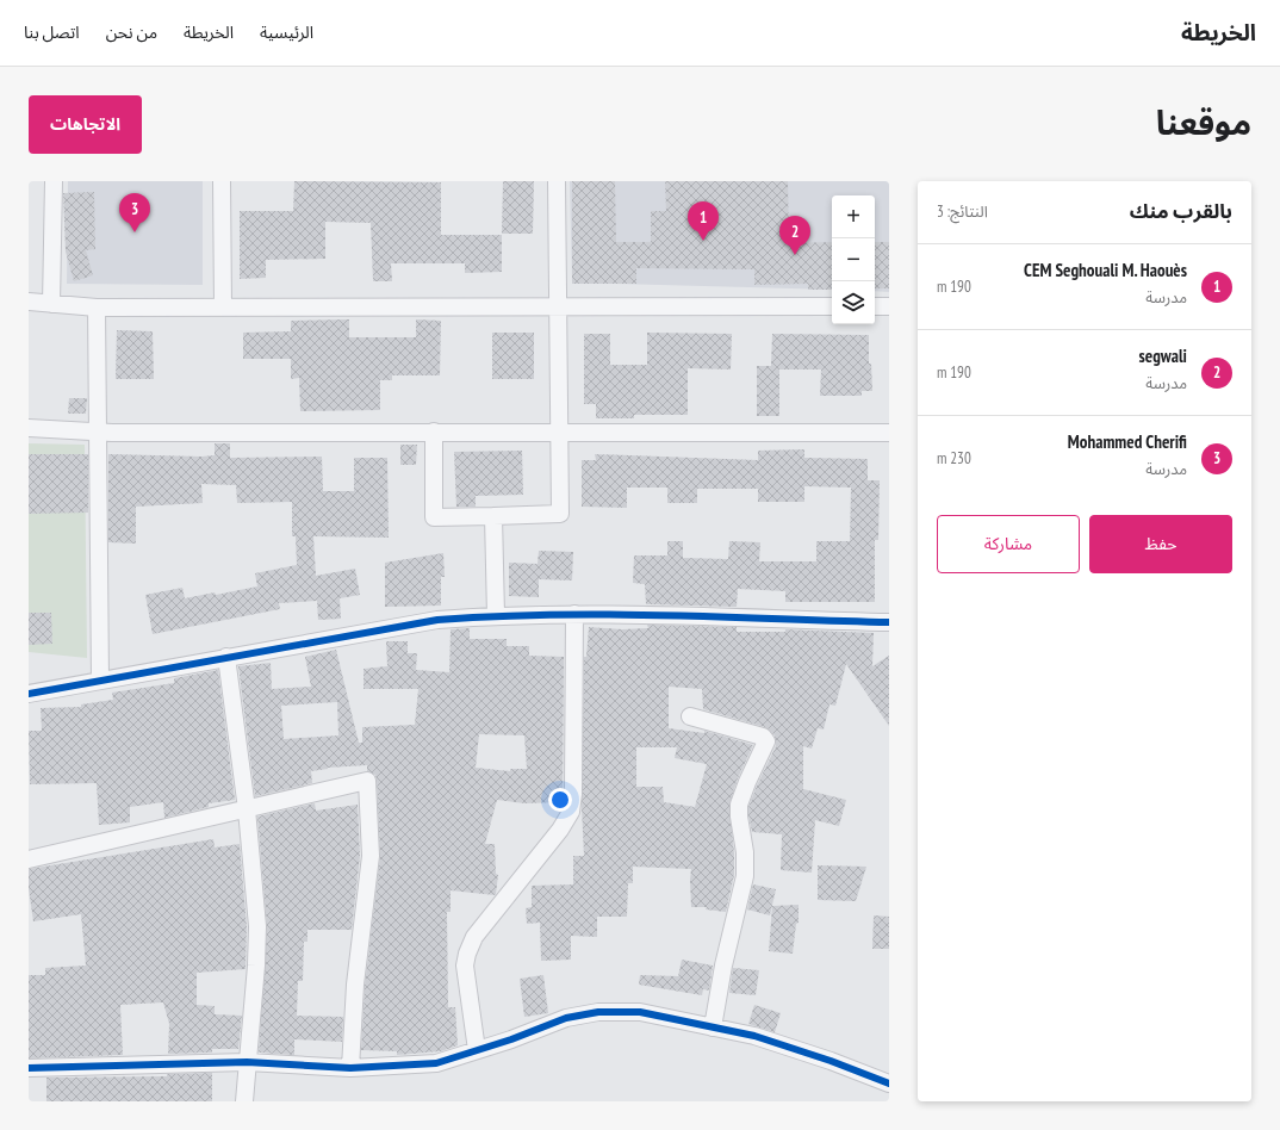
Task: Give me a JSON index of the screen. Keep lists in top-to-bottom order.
{
  "page": {
    "header": "الخريطة",
    "nav": [
      "الرئيسية",
      "الخريطة",
      "من نحن",
      "اتصل بنا"
    ],
    "title": "موقعنا",
    "buttons": [
      "الاتجاهات",
      ["حفظ", "مشاركة"]
    ],
    "heading": ["بالقرب منك", "النتائج: 3"],
    "pins": ["3", "1", "2"],
    "map_buttons": ["+", "−"],
    "list": [
      {
        "mark": "1",
        "name": "CEM Seghouali M. Haouès",
        "note": "مدرسة",
        "value": "190 m"
      },
      {
        "mark": "2",
        "name": "segwali",
        "note": "مدرسة",
        "value": "190 m"
      },
      {
        "mark": "3",
        "name": "Mohammed Cherifi",
        "note": "مدرسة",
        "value": "230 m"
      }
    ]
  }
}
